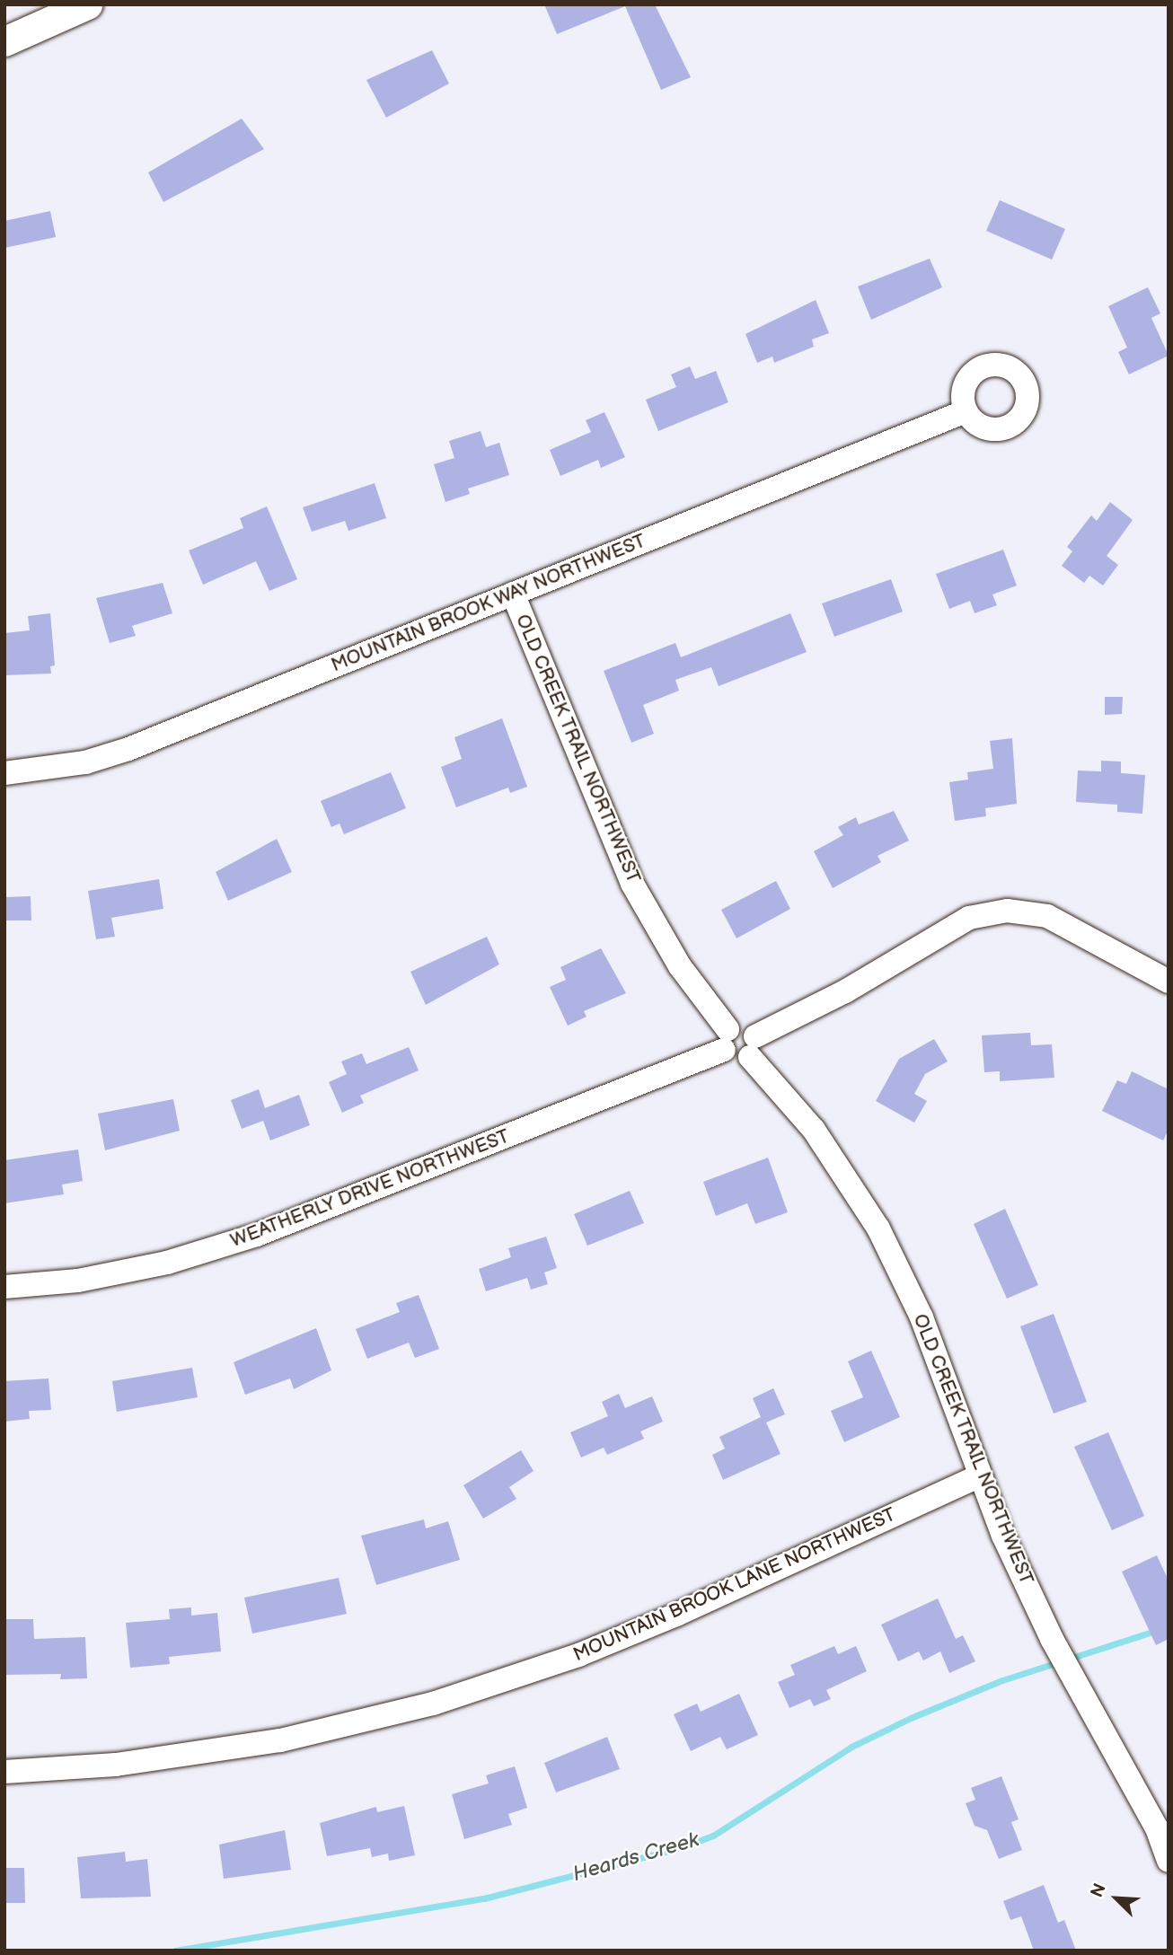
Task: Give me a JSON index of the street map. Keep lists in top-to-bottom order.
{
  "streets": {
    "street": [
      "MOUNTAIN BROOK WAY NORTHWEST",
      "OLD CREEK TRAIL NORTHWEST",
      "WEATHERLY DRIVE NORTHWEST",
      "MOUNTAIN BROOK LANE NORTHWEST"
    ]
  },
  "crossings": [
    ["MOUNTAIN BROOK WAY NORTHWEST", "OLD CREEK TRAIL NORTHWEST"],
    ["OLD CREEK TRAIL NORTHWEST", "WEATHERLY DRIVE NORTHWEST"],
    ["OLD CREEK TRAIL NORTHWEST", "MOUNTAIN BROOK LANE NORTHWEST"]
  ],
  "water": ["Heards Creek"],
  "north": "top left"
}
